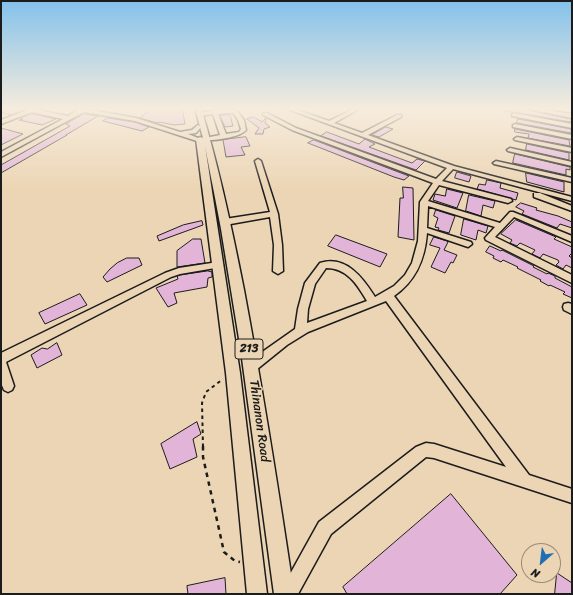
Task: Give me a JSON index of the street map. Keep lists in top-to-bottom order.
{
  "streets": {
    "main road": ["213", "Thinanon Road"]
  },
  "north": "bottom left"
}
